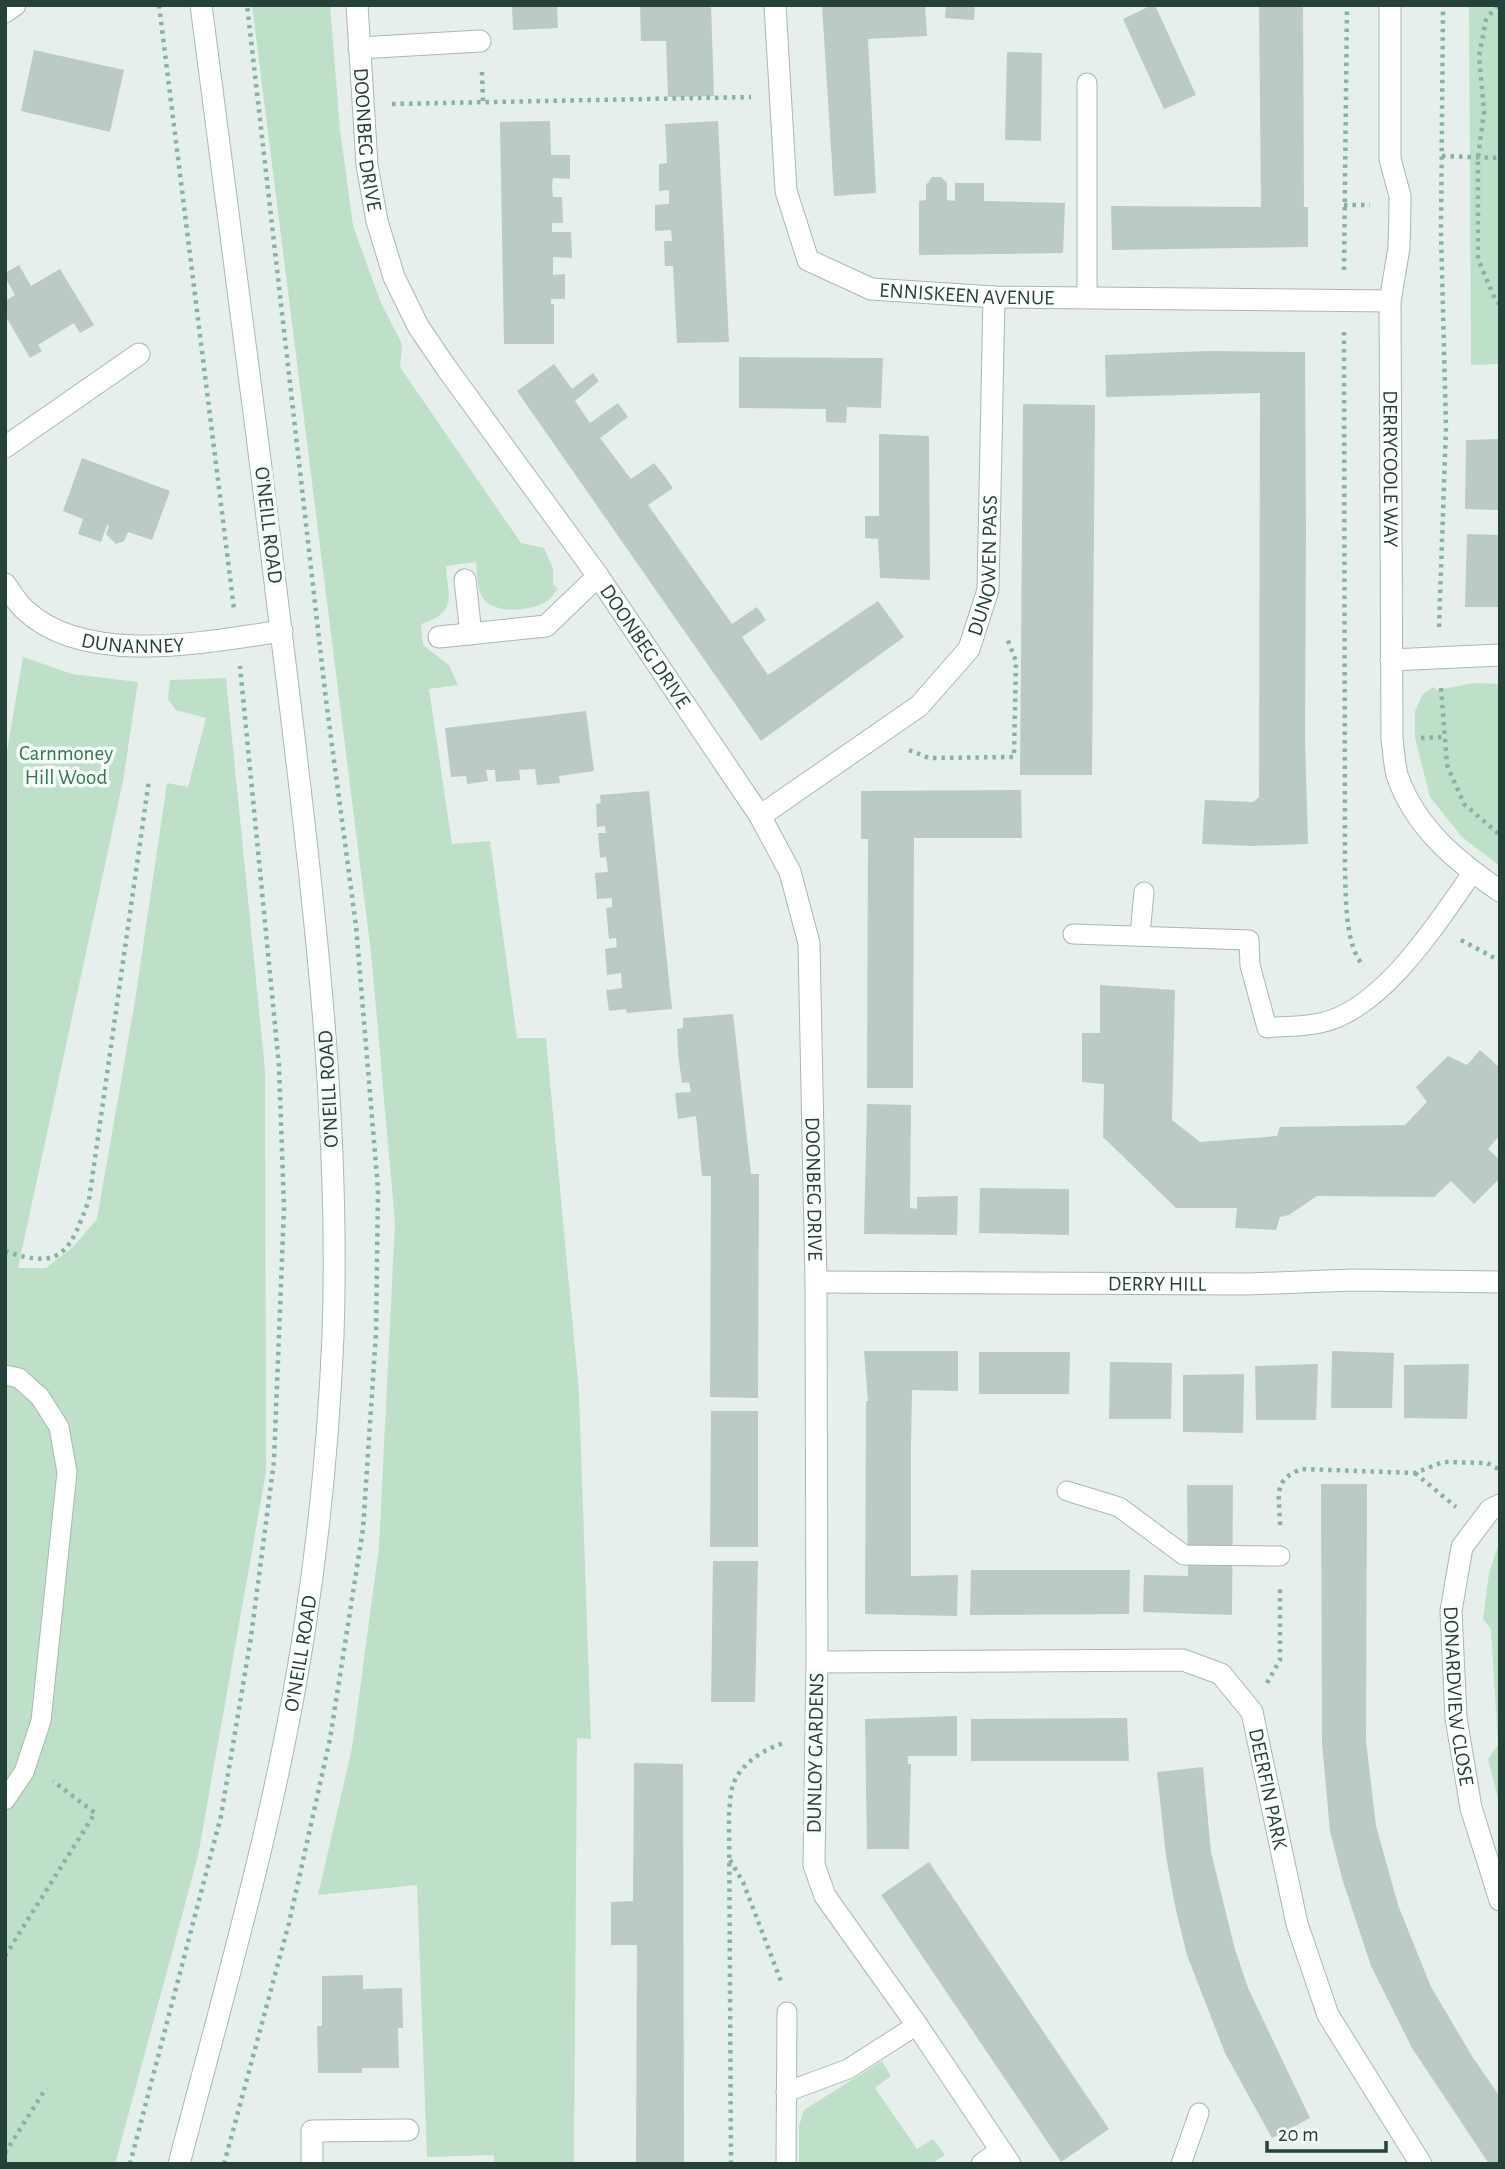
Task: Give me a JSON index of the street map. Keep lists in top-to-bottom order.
{
  "streets": {
    "street": [
      "DOONBEG DRIVE",
      "ENNISKEEN AVENUE",
      "DERRYCOOLE WAY",
      "O'NEILL ROAD",
      "DUNOWEN PASS",
      "DUNANNEY",
      "DERRY HILL",
      "DONARDVIEW CLOSE",
      "DUNLOY GARDENS",
      "DEERFIN PARK"
    ]
  },
  "crossings": [
    ["DOONBEG DRIVE", "DUNOWEN PASS"],
    ["DOONBEG DRIVE", "DERRY HILL"],
    ["DOONBEG DRIVE", "DUNLOY GARDENS"],
    ["ENNISKEEN AVENUE", "DERRYCOOLE WAY"],
    ["ENNISKEEN AVENUE", "DUNOWEN PASS"],
    ["O'NEILL ROAD", "DUNANNEY"],
    ["DERRY HILL", "DUNLOY GARDENS"],
    ["DUNLOY GARDENS", "DEERFIN PARK"]
  ],
  "parks": ["Carnmoney Hill Wood"],
  "scale_bar": "20 m"
}
